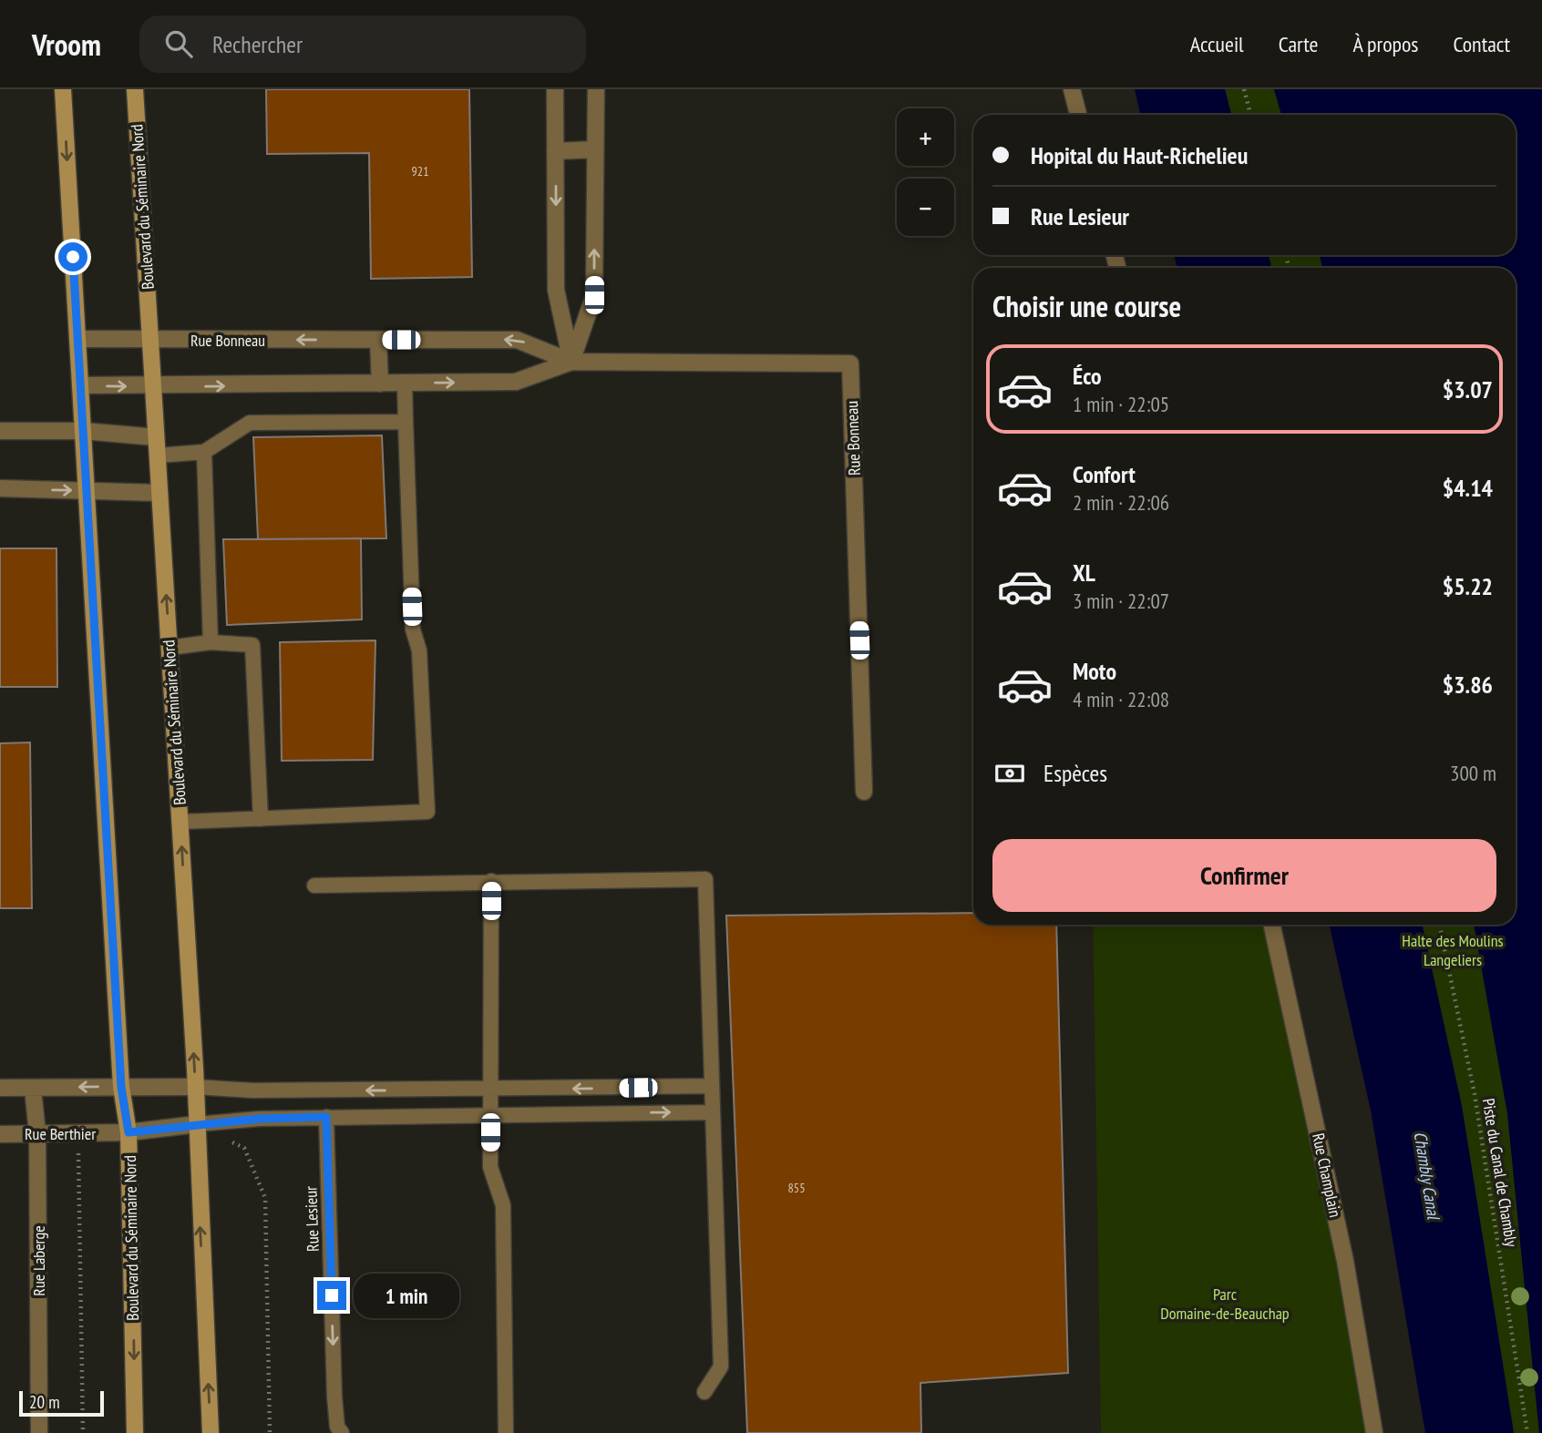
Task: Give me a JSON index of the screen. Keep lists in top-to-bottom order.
{
  "streets": {
    "main road": ["Boulevard du Séminaire Nord"],
    "street": [
      "Rue Bonneau",
      "Rue Berthier",
      "Rue Champlain",
      "Rue Laberge"
    ],
    "lane": ["Rue Lesieur"],
    "path": ["Piste du Canal de Chambly"]
  },
  "crossings": [
    ["Boulevard du Séminaire Nord", "Rue Bonneau"],
    ["Boulevard du Séminaire Nord", "Rue Berthier"],
    ["Rue Berthier", "Rue Laberge"]
  ],
  "one_way": ["Rue Lesieur"],
  "water": ["Chambly Canal"],
  "parks": ["Halte des Moulins Langeliers", "Parc Domaine-de-Beauchap"],
  "house_numbers": ["921", "855"],
  "scale_bar": "20 m",
  "page": {
    "header": "Vroom",
    "search": "Rechercher",
    "nav": [
      "Accueil",
      "Carte",
      "À propos",
      "Contact"
    ],
    "map_buttons": ["+", "−"],
    "banner": ["Hopital du Haut-Richelieu", "Rue Lesieur"],
    "heading": "Choisir une course",
    "list": [
      {
        "name": "Éco",
        "note": "1 min · 22:05",
        "value": "$3.07"
      },
      {
        "name": "Confort",
        "note": "2 min · 22:06",
        "value": "$4.14"
      },
      {
        "name": "XL",
        "note": "3 min · 22:07",
        "value": "$5.22"
      },
      {
        "name": "Moto",
        "note": "4 min · 22:08",
        "value": "$3.86"
      }
    ],
    "pay": ["Espèces", "300 m"],
    "buttons": "Confirmer",
    "bubble": "1 min",
    "scale": "20 m"
  }
}
